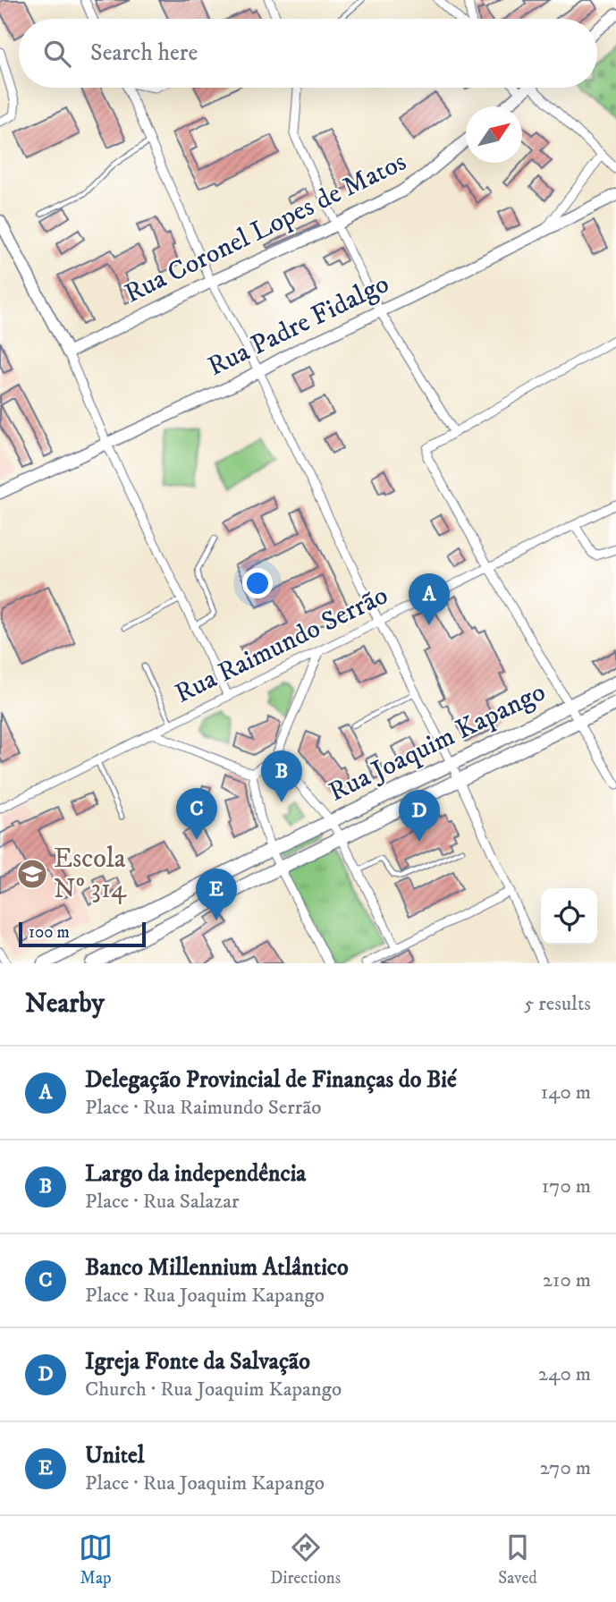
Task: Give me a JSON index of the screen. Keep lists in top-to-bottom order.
{
  "streets": {
    "main road": ["Rua Joaquim Kapango"],
    "street": ["Rua Coronel Lopes de Matos", "Rua Padre Fidalgo", "Rua Raimundo Serrão"]
  },
  "places": {
    "school or university": ["Escola Nº 314"]
  },
  "scale_bar": "100 m",
  "north": "top right",
  "page": {
    "search": "Search here",
    "pins": [
      "A",
      "B",
      "C",
      "D",
      "E"
    ],
    "scale": "100 m",
    "heading": ["Nearby", "5 results"],
    "list": [
      {
        "mark": "A",
        "name": "Delegação Provincial de Finanças do Bié",
        "note": "Place · Rua Raimundo Serrão",
        "value": "140 m"
      },
      {
        "mark": "B",
        "name": "Largo da independência",
        "note": "Place · Rua Salazar",
        "value": "170 m"
      },
      {
        "mark": "C",
        "name": "Banco Millennium Atlântico",
        "note": "Place · Rua Joaquim Kapango",
        "value": "210 m"
      },
      {
        "mark": "D",
        "name": "Igreja Fonte da Salvação",
        "note": "Church · Rua Joaquim Kapango",
        "value": "240 m"
      },
      {
        "mark": "E",
        "name": "Unitel",
        "note": "Place · Rua Joaquim Kapango",
        "value": "270 m"
      }
    ],
    "nav": ["Map", "Directions", "Saved"]
  }
}
